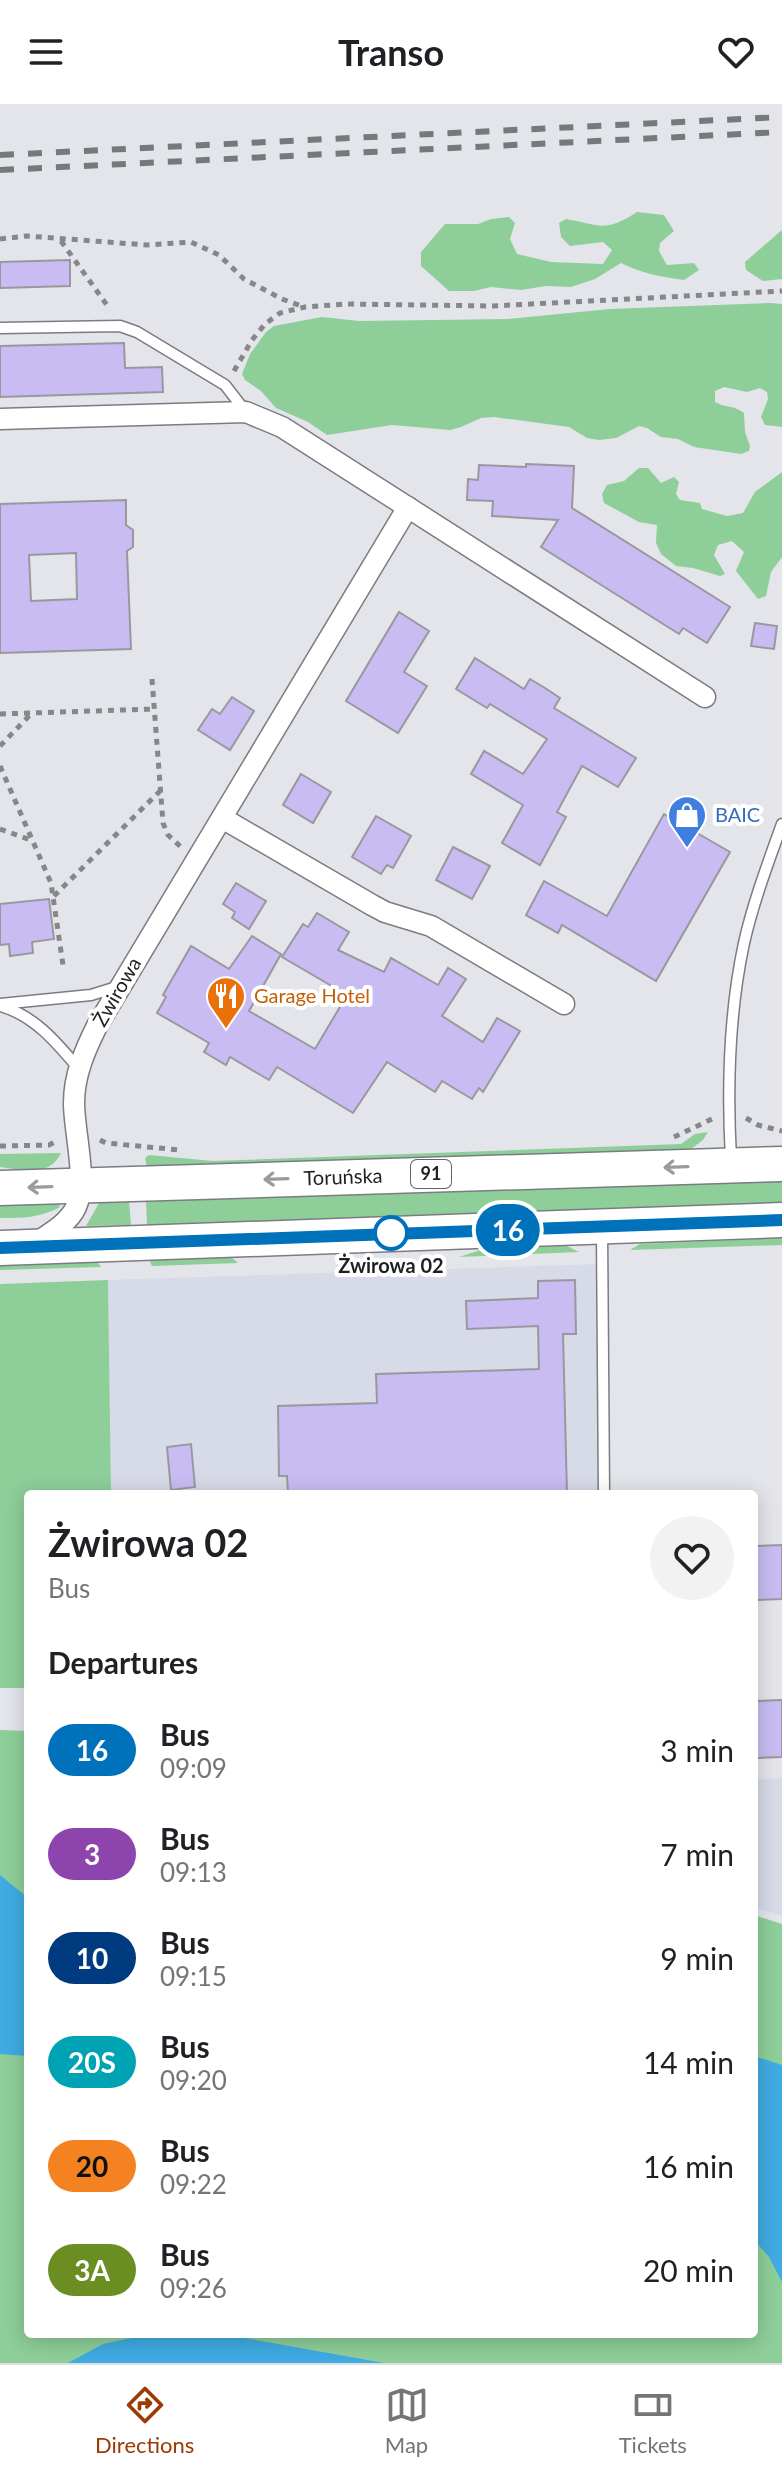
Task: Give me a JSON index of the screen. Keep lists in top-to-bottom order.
{
  "streets": {
    "main road": ["91", "Toruńska"],
    "street": ["Żwirowa"]
  },
  "crossings": [
    ["Żwirowa", "Toruńska"]
  ],
  "places": {
    "shop": ["BAIC"],
    "restaurant": ["Garage Hotel"],
    "other": ["Żwirowa 02"]
  },
  "lines": ["bus line 16"],
  "page": {
    "header": "Transo",
    "on_map": "16",
    "heading": [
      ["Żwirowa 02", "Bus"],
      "Departures"
    ],
    "list": [
      {
        "mark": "16",
        "name": "Bus",
        "note": "09:09",
        "value": "3 min"
      },
      {
        "mark": "3",
        "name": "Bus",
        "note": "09:13",
        "value": "7 min"
      },
      {
        "mark": "10",
        "name": "Bus",
        "note": "09:15",
        "value": "9 min"
      },
      {
        "mark": "20S",
        "name": "Bus",
        "note": "09:20",
        "value": "14 min"
      },
      {
        "mark": "20",
        "name": "Bus",
        "note": "09:22",
        "value": "16 min"
      },
      {
        "mark": "3A",
        "name": "Bus",
        "note": "09:26",
        "value": "20 min"
      }
    ],
    "tabs": ["Directions", "Map", "Tickets"]
  }
}
